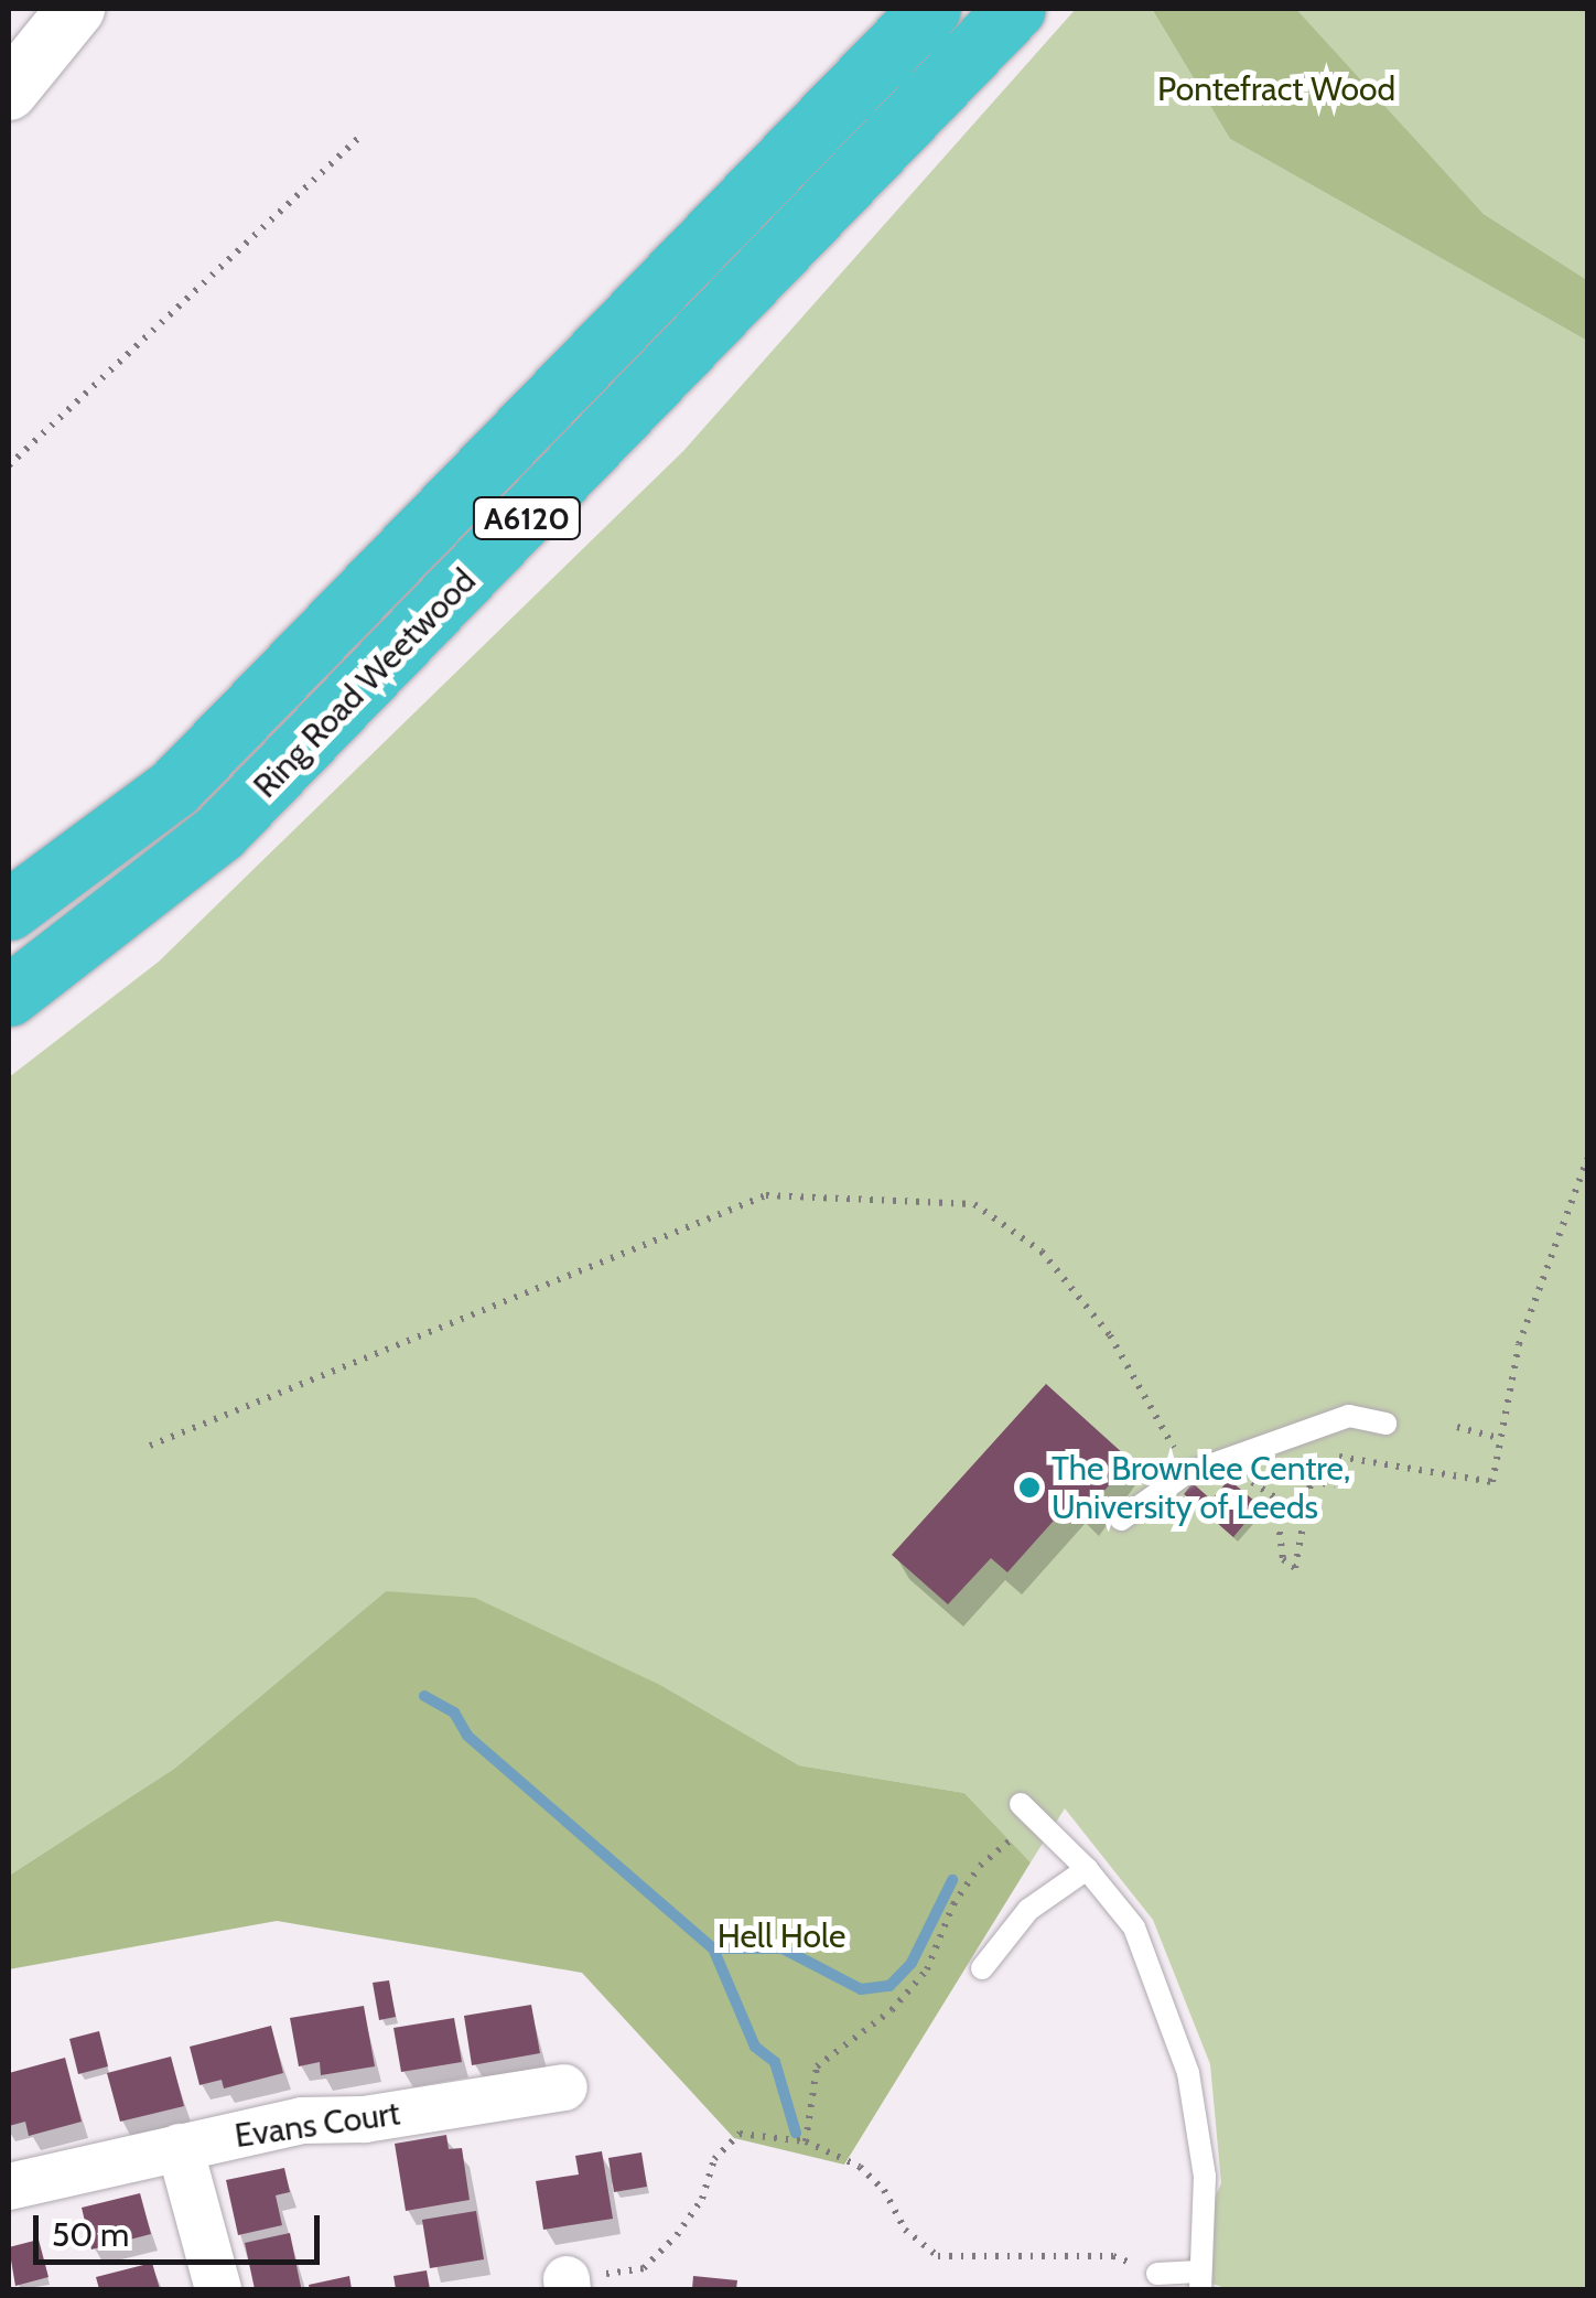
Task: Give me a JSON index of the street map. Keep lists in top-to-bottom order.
{
  "streets": {
    "highway": ["A6120", "Ring Road Weetwood"],
    "street": ["Evans Court"]
  },
  "parks": ["Pontefract Wood", "Hell Hole"],
  "places": ["The Brownlee Centre, University of Leeds"],
  "scale_bar": "50 m"
}
